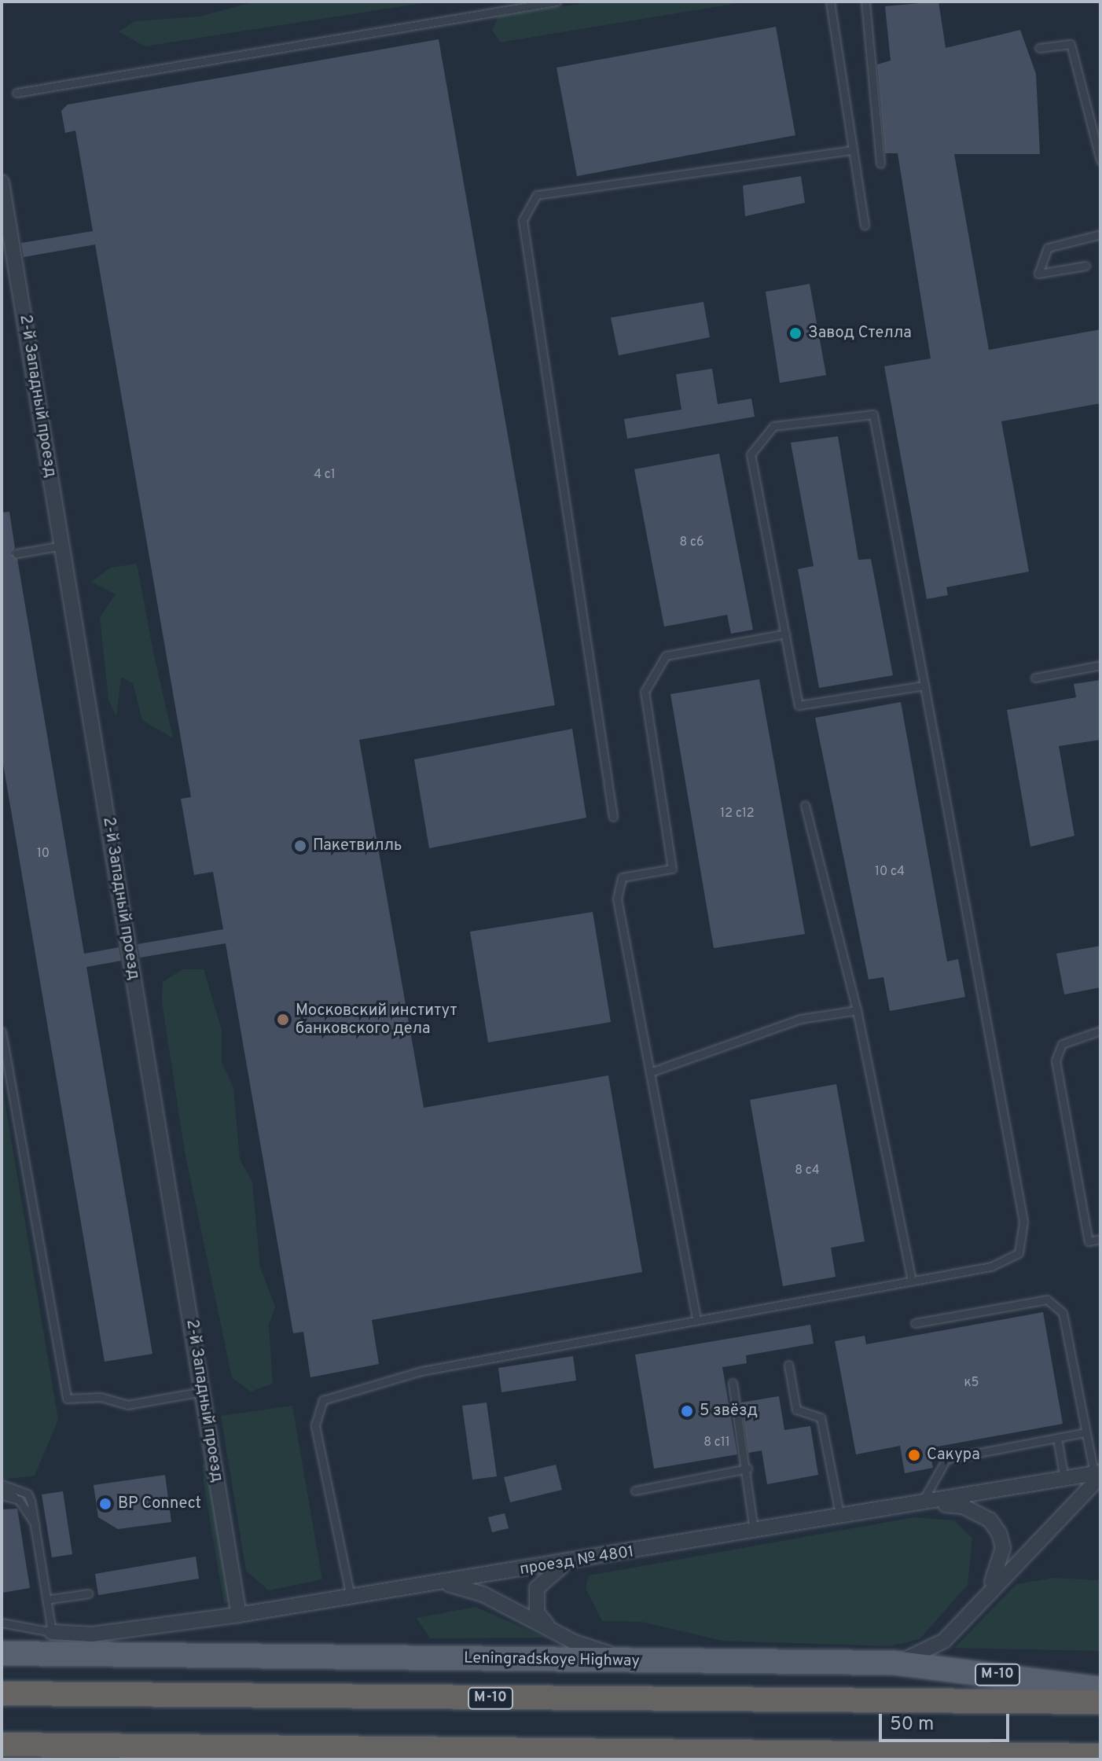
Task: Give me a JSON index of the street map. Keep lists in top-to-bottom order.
{
  "streets": {
    "highway": ["М-10"],
    "main road": ["Leningradskoye Highway"],
    "street": ["2-й Западный проезд", "проезд № 4801"]
  },
  "crossings": [
    ["2-й Западный проезд", "проезд № 4801"],
    ["проезд № 4801", "Leningradskoye Highway"]
  ],
  "places": [
    "Завод Стелла",
    "Пакетвилль",
    "Московский институт банковского дела",
    "5 звёзд",
    "Сакура",
    "ВР Connect"
  ],
  "house_numbers": [
    "4 с1",
    "8 с6",
    "12 с12",
    "10",
    "10 с4",
    "8 с4",
    "к5",
    "8 с11"
  ],
  "scale_bar": "50 m"
}
